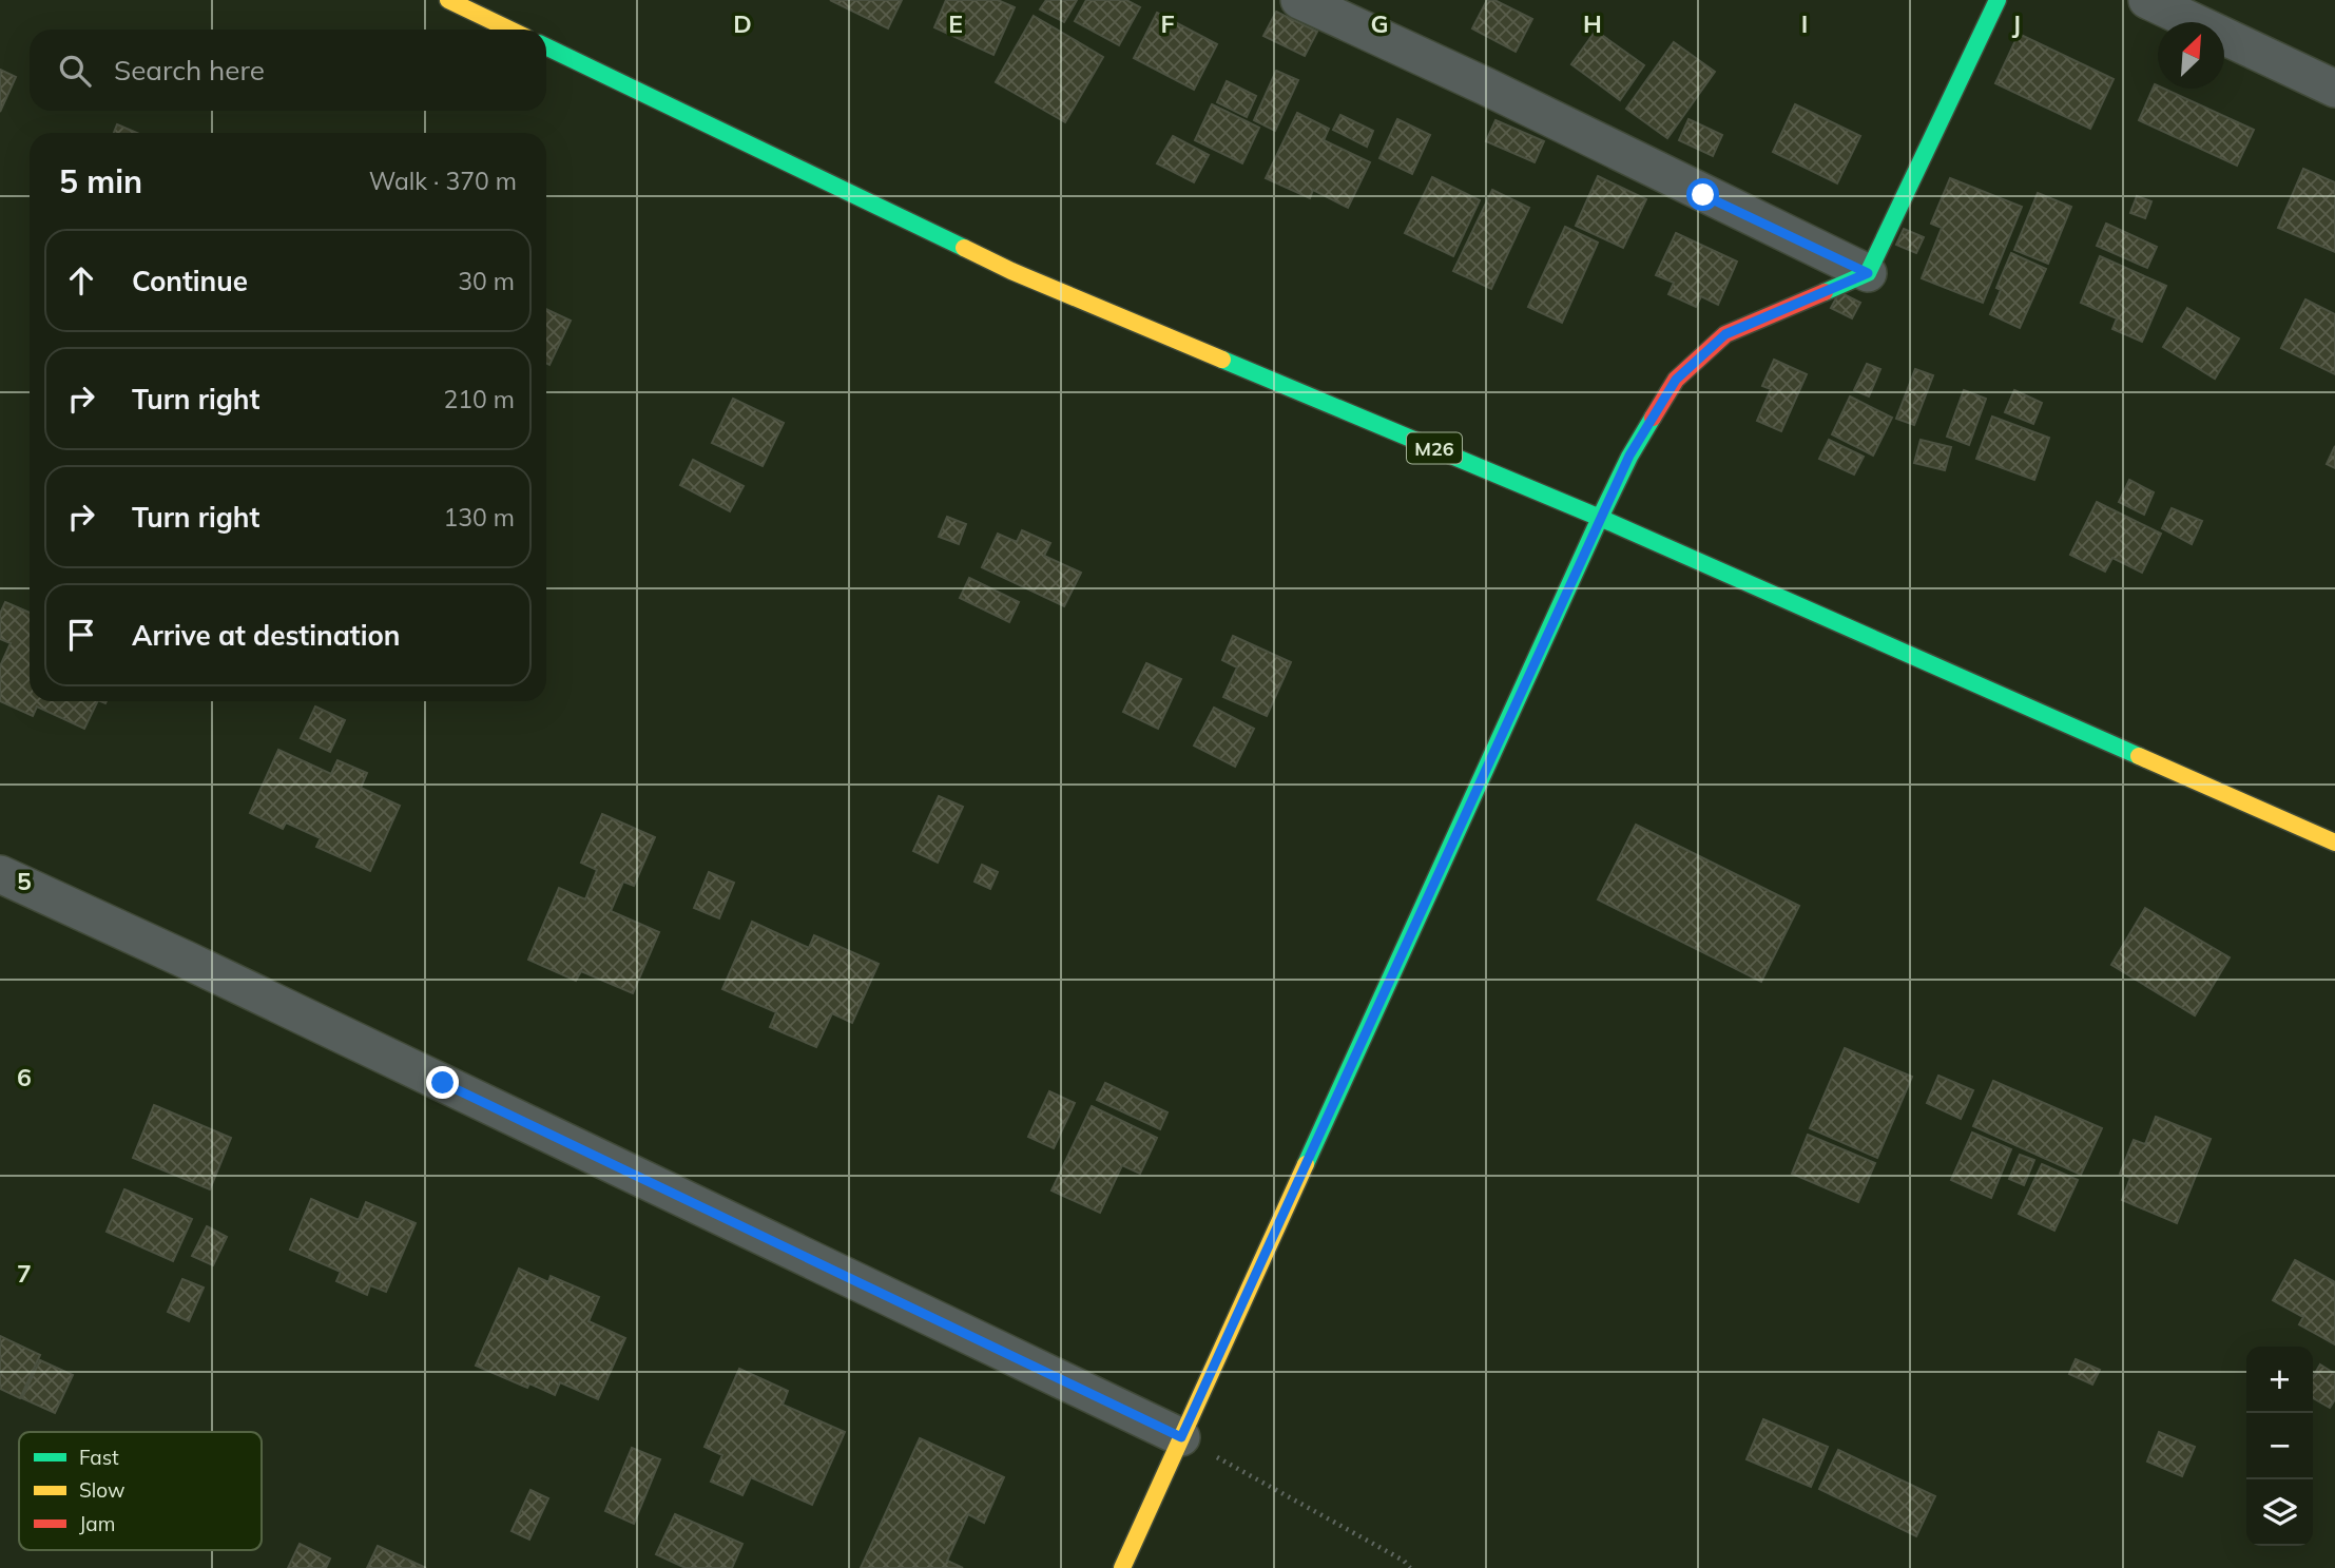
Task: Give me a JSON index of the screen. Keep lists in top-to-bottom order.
{
  "streets": {
    "main road": ["M26"]
  },
  "legend": ["Fast", "Slow", "Jam"],
  "north": "top right",
  "page": {
    "search": "Search here",
    "heading": ["5 min", "Walk · 370 m"],
    "list": [
      ["Continue", "30 m"],
      ["Turn right", "210 m"],
      ["Turn right", "130 m"],
      "Arrive at destination"
    ],
    "map_buttons": ["+", "−"]
  },
  "grid": {
    "columns": [
      "D",
      "E",
      "F",
      "G",
      "H",
      "I",
      "J"
    ],
    "rows": ["5", "6", "7"]
  }
}
